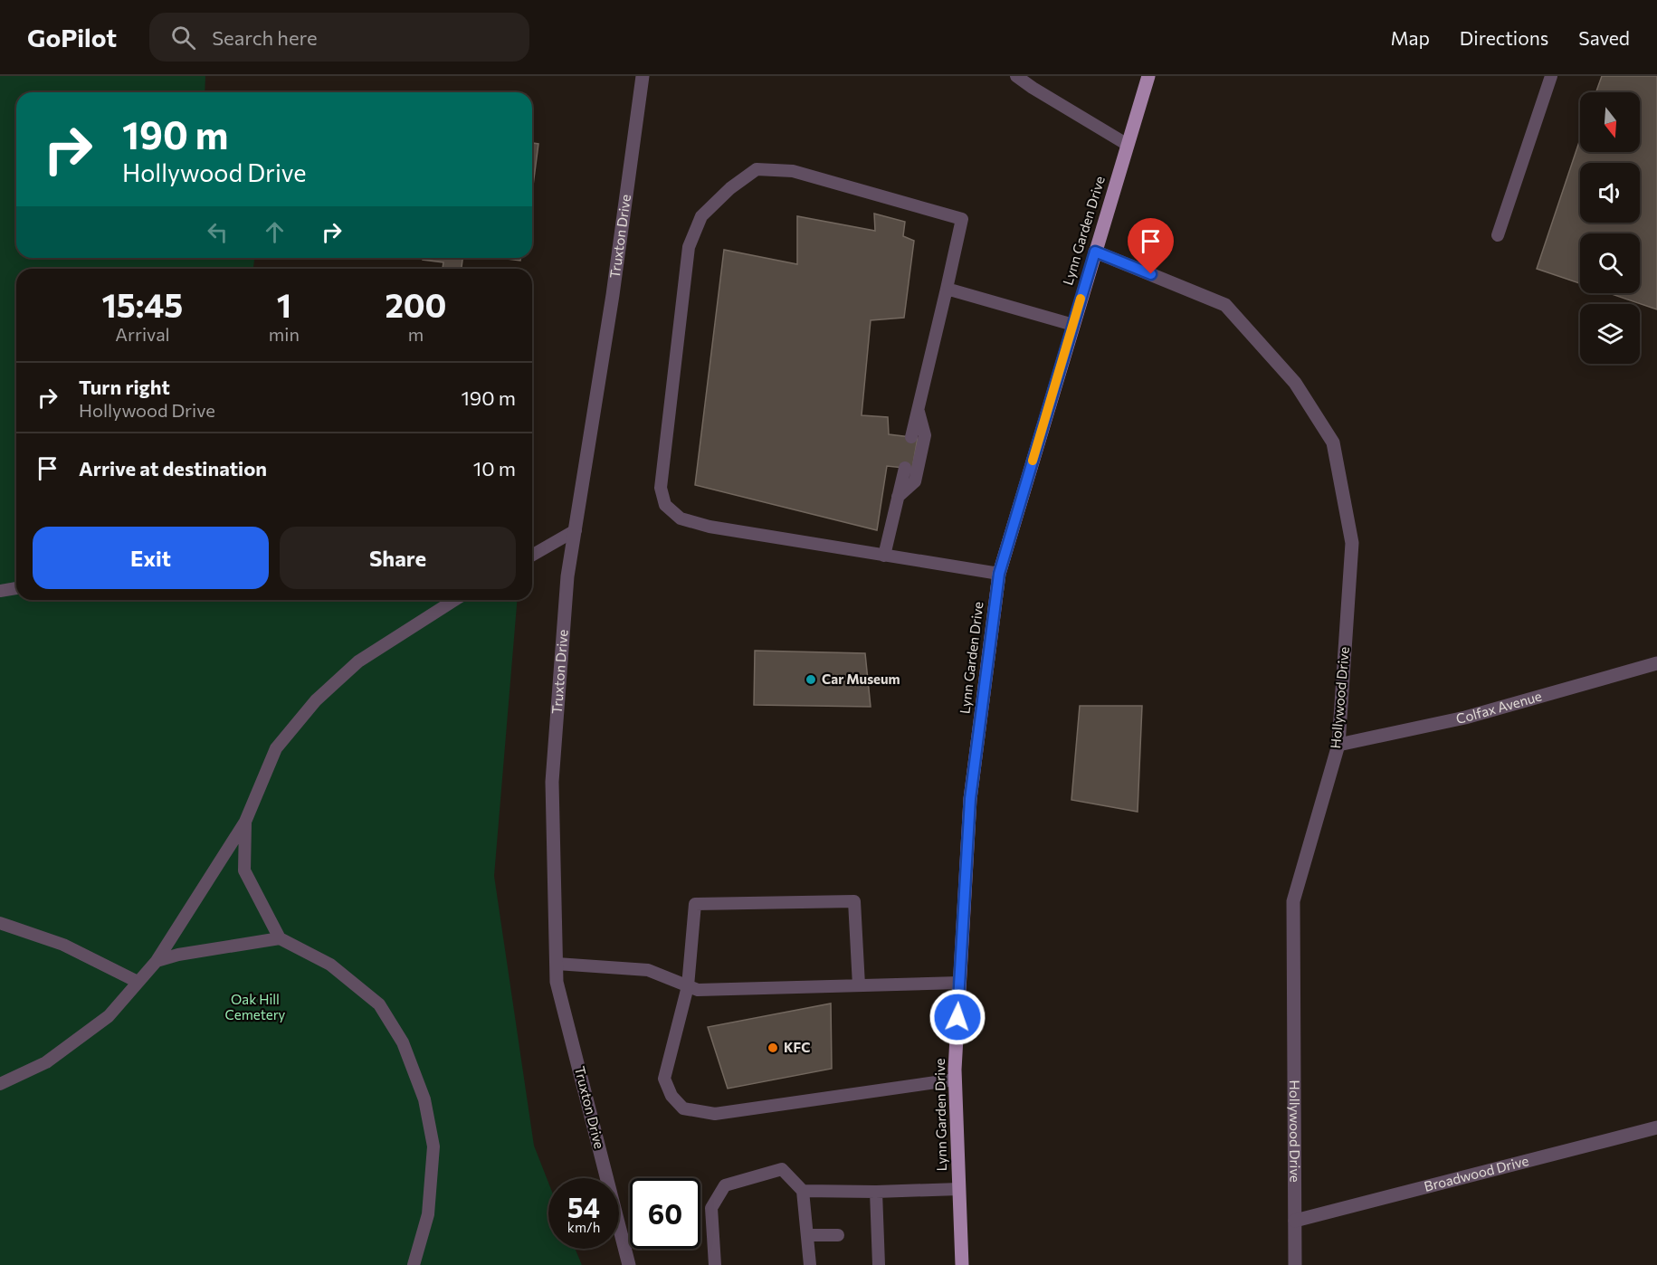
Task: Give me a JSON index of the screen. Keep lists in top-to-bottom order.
{
  "streets": {
    "main road": ["Lynn Garden Drive"],
    "street": [
      "Truxton Drive",
      "Hollywood Drive",
      "Colfax Avenue",
      "Broadwood Drive"
    ]
  },
  "crossings": [
    ["Lynn Garden Drive", "Hollywood Drive"],
    ["Hollywood Drive", "Colfax Avenue"],
    ["Hollywood Drive", "Broadwood Drive"]
  ],
  "parks": ["Oak Hill Cemetery"],
  "places": ["Car Museum", "KFC"],
  "north": "bottom",
  "page": {
    "header": "GoPilot",
    "search": "Search here",
    "nav": ["Map", "Directions", "Saved"],
    "turn": ["190 m", "Hollywood Drive"],
    "eta": [
      "15:45",
      "Arrival",
      "1",
      "min",
      "200",
      "m"
    ],
    "list": [
      {
        "name": "Turn right",
        "note": "Hollywood Drive",
        "value": "190 m"
      },
      {
        "name": "Arrive at destination",
        "value": "10 m"
      }
    ],
    "buttons": ["Exit", "Share"],
    "speed": "54 km/h",
    "limit": "60"
  }
}
